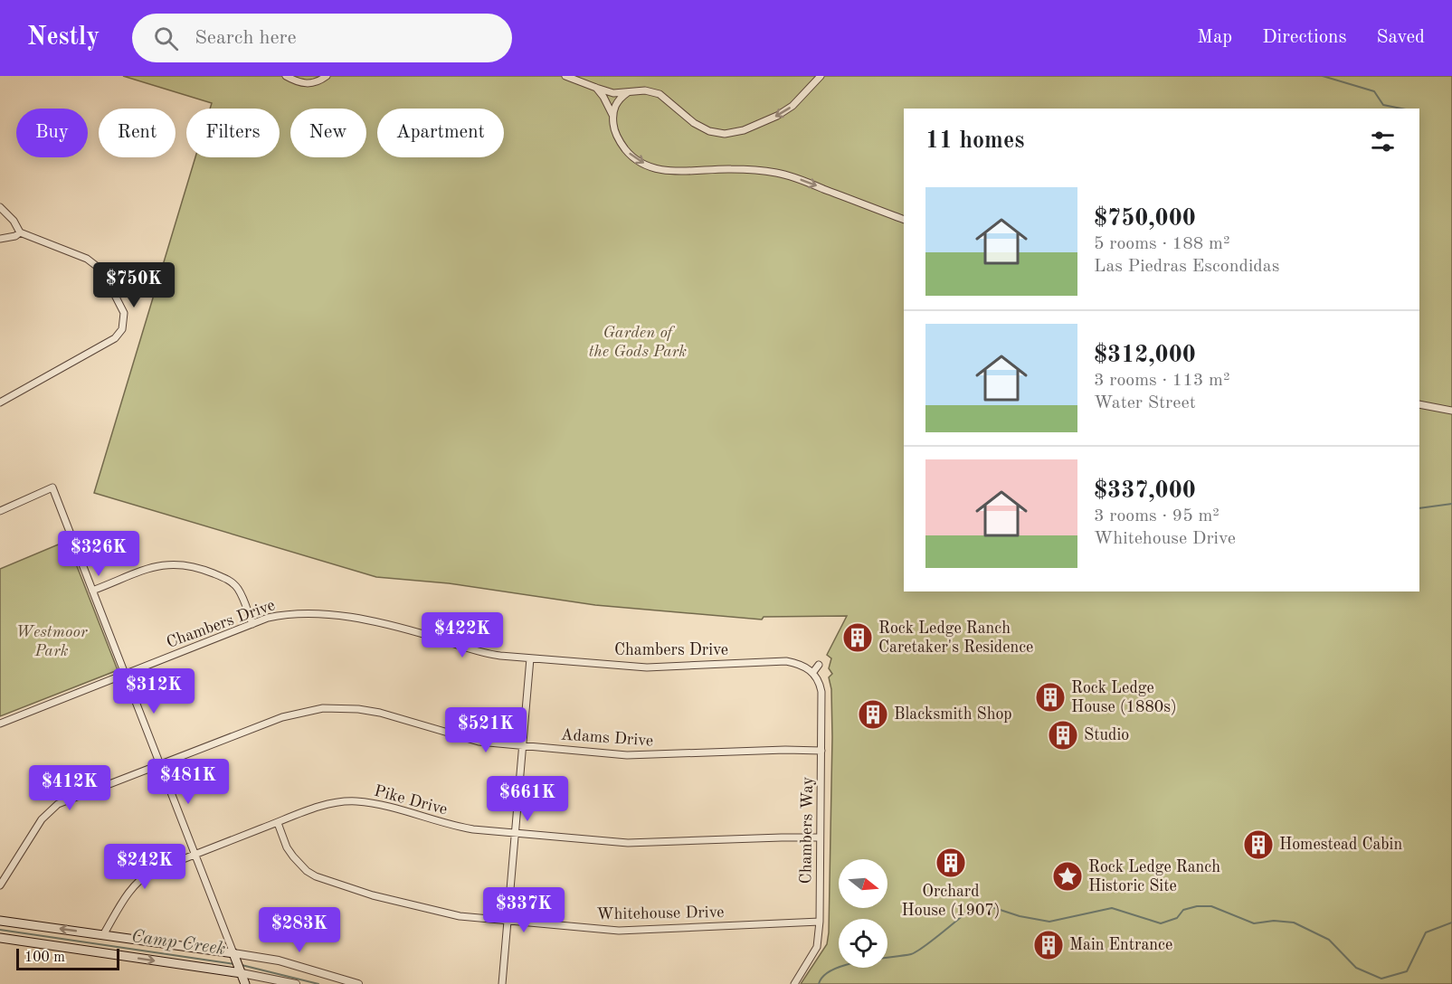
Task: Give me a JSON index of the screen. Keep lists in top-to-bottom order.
{
  "streets": {
    "street": [
      "Chambers Drive",
      "Adams Drive",
      "Pike Drive",
      "Chambers Way",
      "Whitehouse Drive"
    ]
  },
  "crossings": [
    ["Chambers Drive", "Chambers Way"],
    ["Adams Drive", "Chambers Way"],
    ["Pike Drive", "Chambers Way"],
    ["Pike Drive", "Whitehouse Drive"],
    ["Chambers Way", "Whitehouse Drive"]
  ],
  "water": ["Camp Creek"],
  "parks": ["Garden of the Gods Park", "Westmoor Park"],
  "places": {
    "building": [
      "Rock Ledge Ranch Caretaker's Residence",
      "Rock Ledge House (1880s)",
      "Blacksmith Shop",
      "Studio",
      "Homestead Cabin",
      "Orchard House (1907)",
      "Main Entrance"
    ],
    "place": ["Rock Ledge Ranch Historic Site"]
  },
  "scale_bar": "100 m",
  "north": "right",
  "page": {
    "header": "Nestly",
    "search": "Search here",
    "nav": ["Map", "Directions", "Saved"],
    "chip": [
      "Buy",
      "Rent",
      "Filters",
      "New",
      "Apartment"
    ],
    "heading": "11 homes",
    "list": [
      {
        "name": "$750,000",
        "note": "5 rooms · 188 m² · Las Piedras Escondidas"
      },
      {
        "name": "$312,000",
        "note": "3 rooms · 113 m² · Water Street"
      },
      {
        "name": "$337,000",
        "note": "3 rooms · 95 m² · Whitehouse Drive"
      }
    ],
    "price": [
      "$750K",
      "$326K",
      "$422K",
      "$312K",
      "$521K",
      "$481K",
      "$412K",
      "$661K",
      "$242K",
      "$337K",
      "$283K"
    ],
    "scale": "100 m"
  }
}
